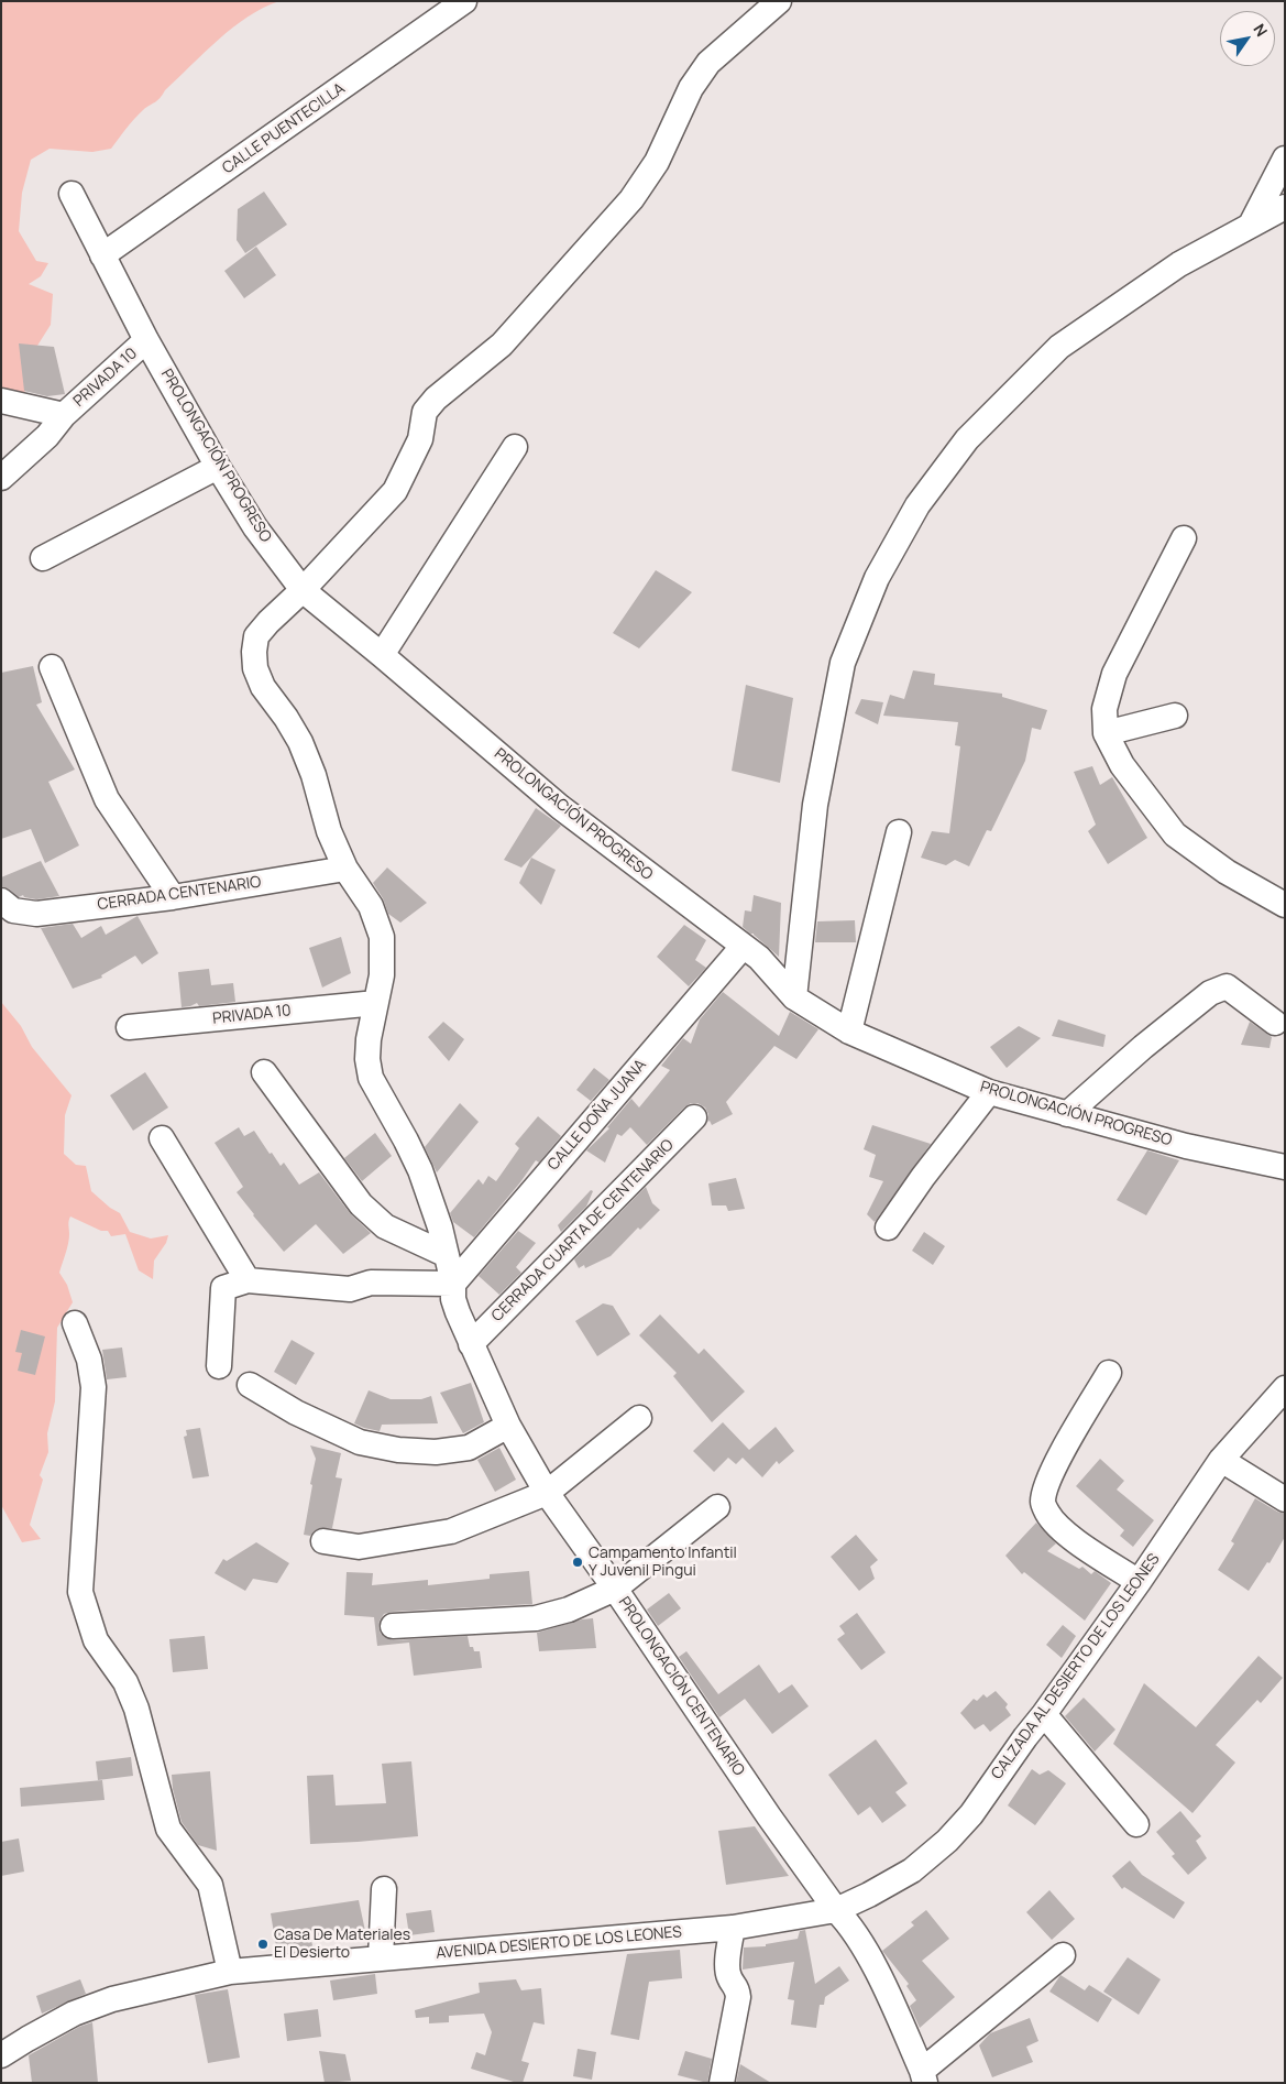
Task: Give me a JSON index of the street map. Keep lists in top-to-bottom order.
{
  "streets": {
    "street": [
      "CALLE PUENTECILLA",
      "PRIVADA 10",
      "PROLONGACIÓN PROGRESO",
      "CERRADA CENTENARIO",
      "CALLE DOÑA JUANA",
      "CERRADA CUARTA DE CENTENARIO",
      "CALZADA AL DESIERTO DE LOS LEONES",
      "PROLONGACIÓN CENTENARIO",
      "AVENIDA DESIERTO DE LOS LEONES"
    ]
  },
  "crossings": [
    ["CALLE PUENTECILLA", "PROLONGACIÓN PROGRESO"],
    ["PRIVADA 10", "PROLONGACIÓN PROGRESO"],
    ["PRIVADA 10", "PROLONGACIÓN CENTENARIO"],
    ["PROLONGACIÓN PROGRESO", "CALLE DOÑA JUANA"],
    ["PROLONGACIÓN PROGRESO", "PROLONGACIÓN CENTENARIO"],
    ["CERRADA CENTENARIO", "PROLONGACIÓN CENTENARIO"],
    ["CALLE DOÑA JUANA", "PROLONGACIÓN CENTENARIO"],
    ["CERRADA CUARTA DE CENTENARIO", "PROLONGACIÓN CENTENARIO"],
    ["CALZADA AL DESIERTO DE LOS LEONES", "PROLONGACIÓN CENTENARIO"],
    ["CALZADA AL DESIERTO DE LOS LEONES", "AVENIDA DESIERTO DE LOS LEONES"],
    ["PROLONGACIÓN CENTENARIO", "AVENIDA DESIERTO DE LOS LEONES"]
  ],
  "places": ["Campamento Infantil Y Juvenil Pingui", "Casa De Materiales El Desierto"],
  "north": "top right"
}
